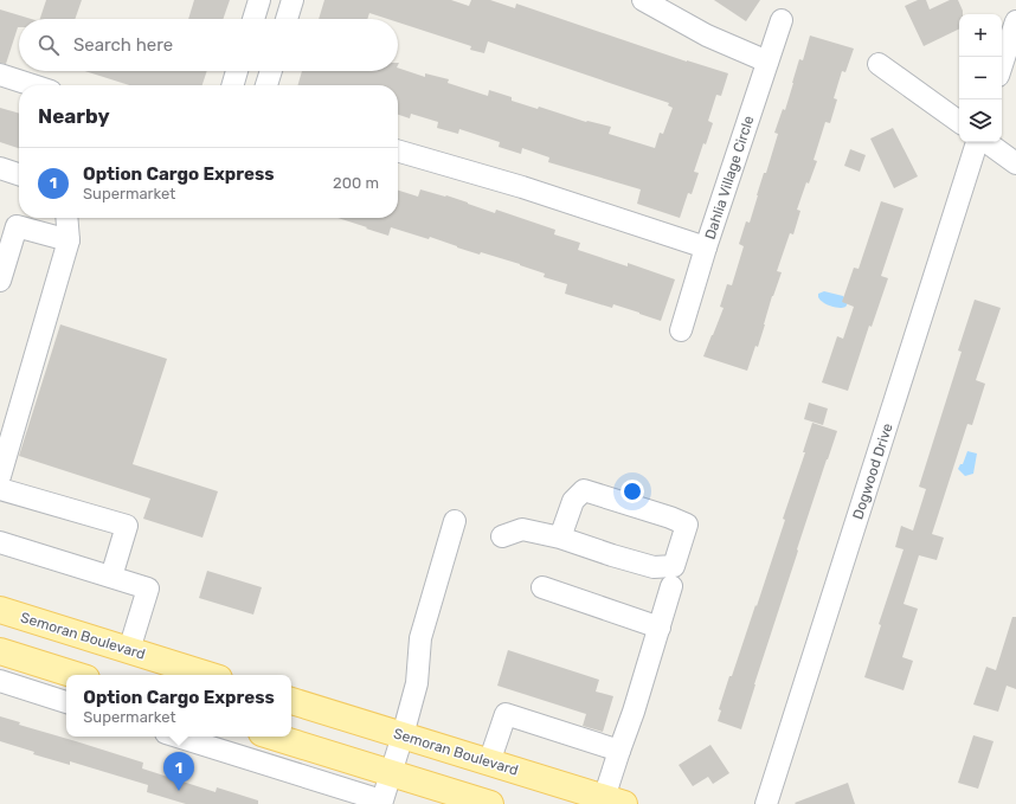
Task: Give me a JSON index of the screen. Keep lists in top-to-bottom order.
{
  "streets": {
    "main road": ["Semoran Boulevard"],
    "street": ["Dahlia Village Circle", "Dogwood Drive"]
  },
  "page": {
    "map_buttons": ["+", "−"],
    "search": "Search here",
    "heading": "Nearby",
    "list": [
      {
        "mark": "1",
        "name": "Option Cargo Express",
        "note": "Supermarket",
        "value": "200 m"
      }
    ],
    "popup": ["Option Cargo Express", "Supermarket"],
    "pins": "1"
  }
}
